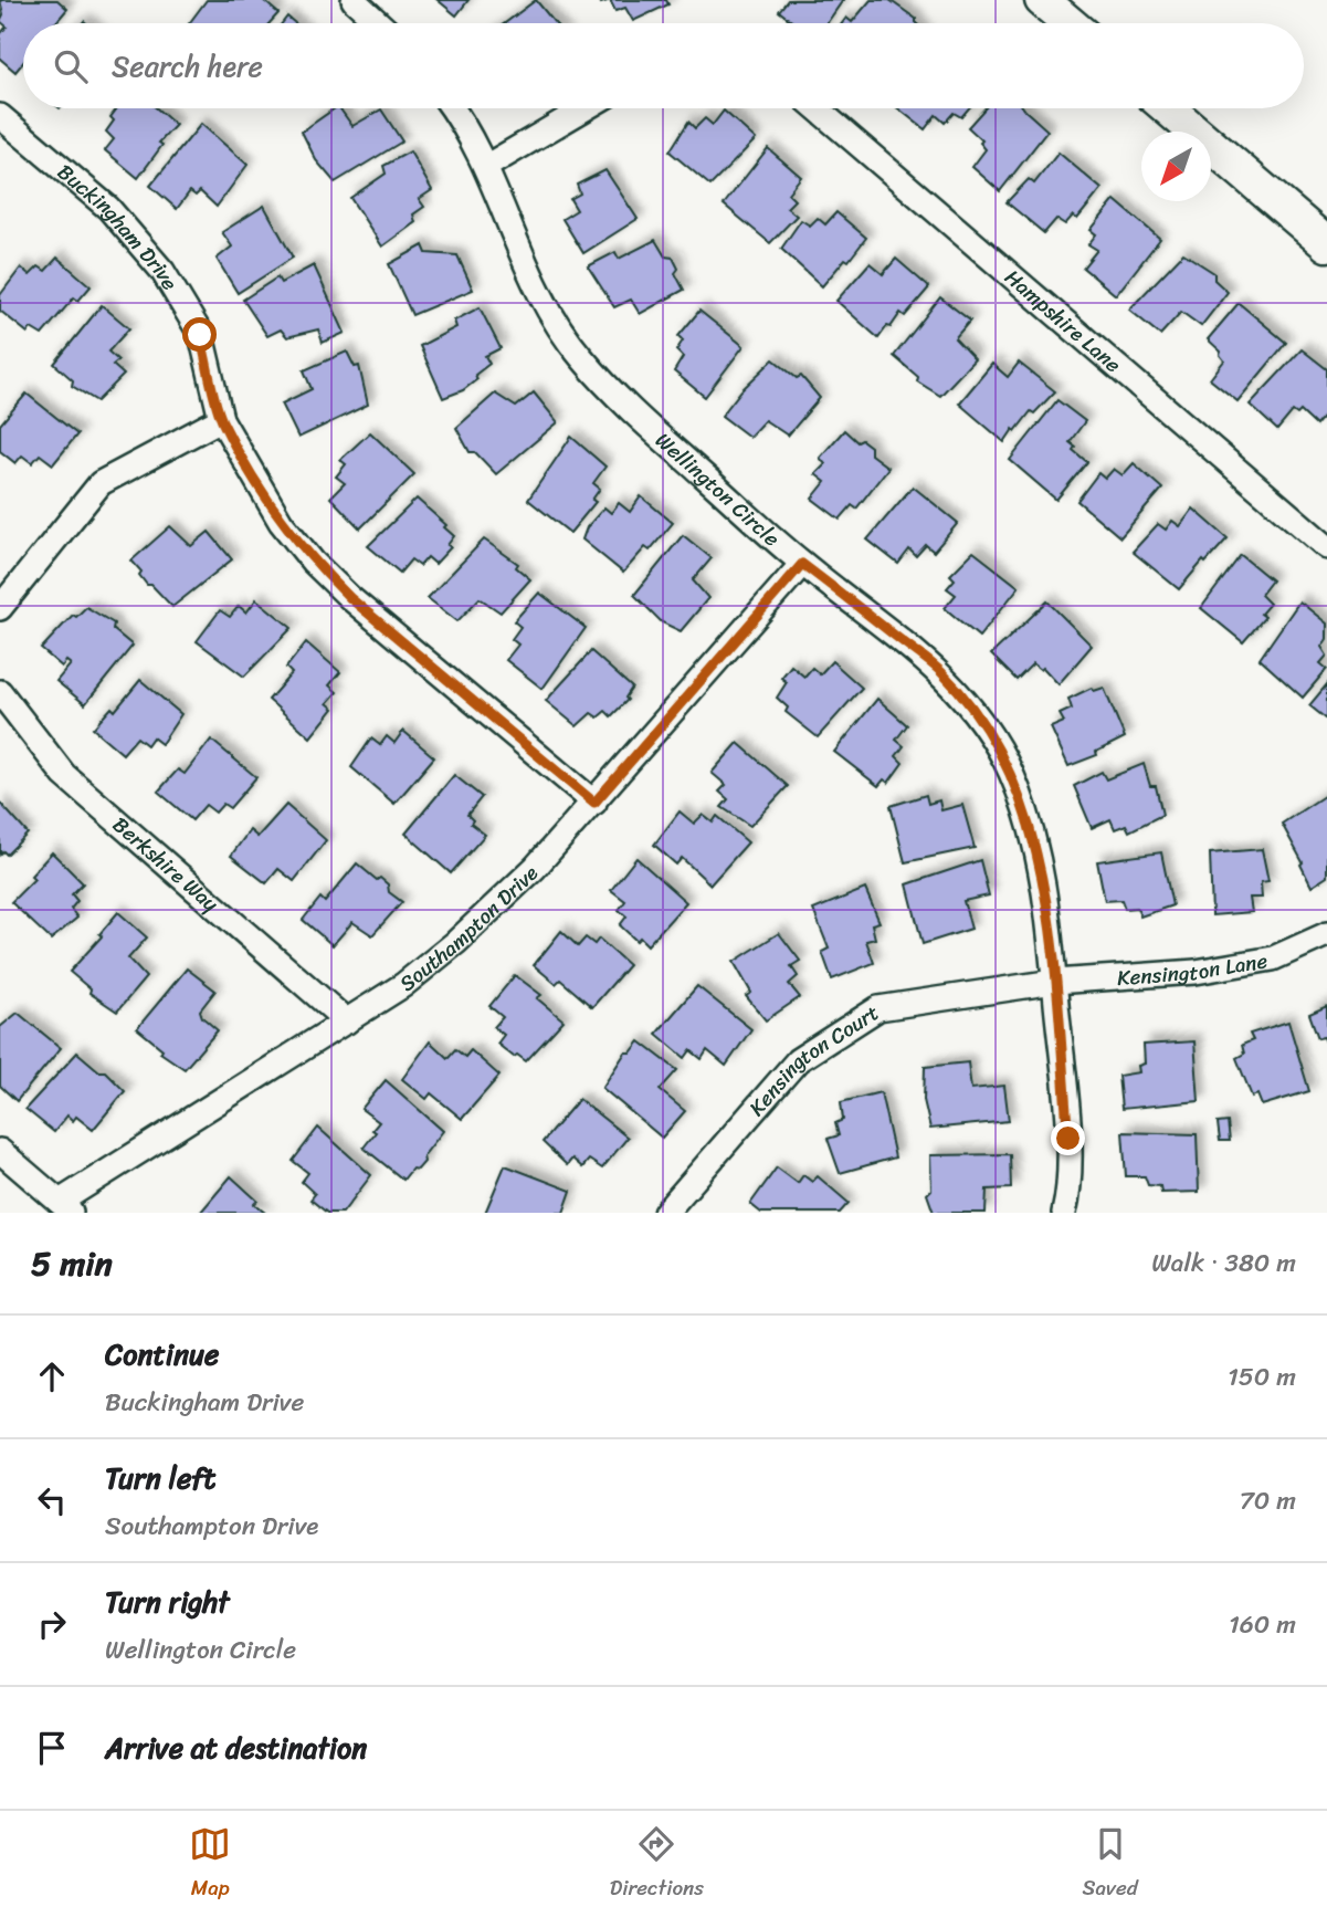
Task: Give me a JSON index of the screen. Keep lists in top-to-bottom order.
{
  "streets": {
    "street": [
      "Buckingham Drive",
      "Hampshire Lane",
      "Wellington Circle",
      "Berkshire Way",
      "Southampton Drive",
      "Kensington Lane",
      "Kensington Court"
    ]
  },
  "crossings": [
    ["Buckingham Drive", "Southampton Drive"],
    ["Wellington Circle", "Southampton Drive"],
    ["Wellington Circle", "Kensington Lane"],
    ["Wellington Circle", "Kensington Court"],
    ["Berkshire Way", "Southampton Drive"],
    ["Kensington Lane", "Kensington Court"]
  ],
  "north": "bottom left",
  "page": {
    "search": "Search here",
    "heading": ["5 min", "Walk · 380 m"],
    "list": [
      ["Continue", "Buckingham Drive", "150 m"],
      ["Turn left", "Southampton Drive", "70 m"],
      ["Turn right", "Wellington Circle", "160 m"],
      "Arrive at destination"
    ],
    "nav": ["Map", "Directions", "Saved"]
  }
}
